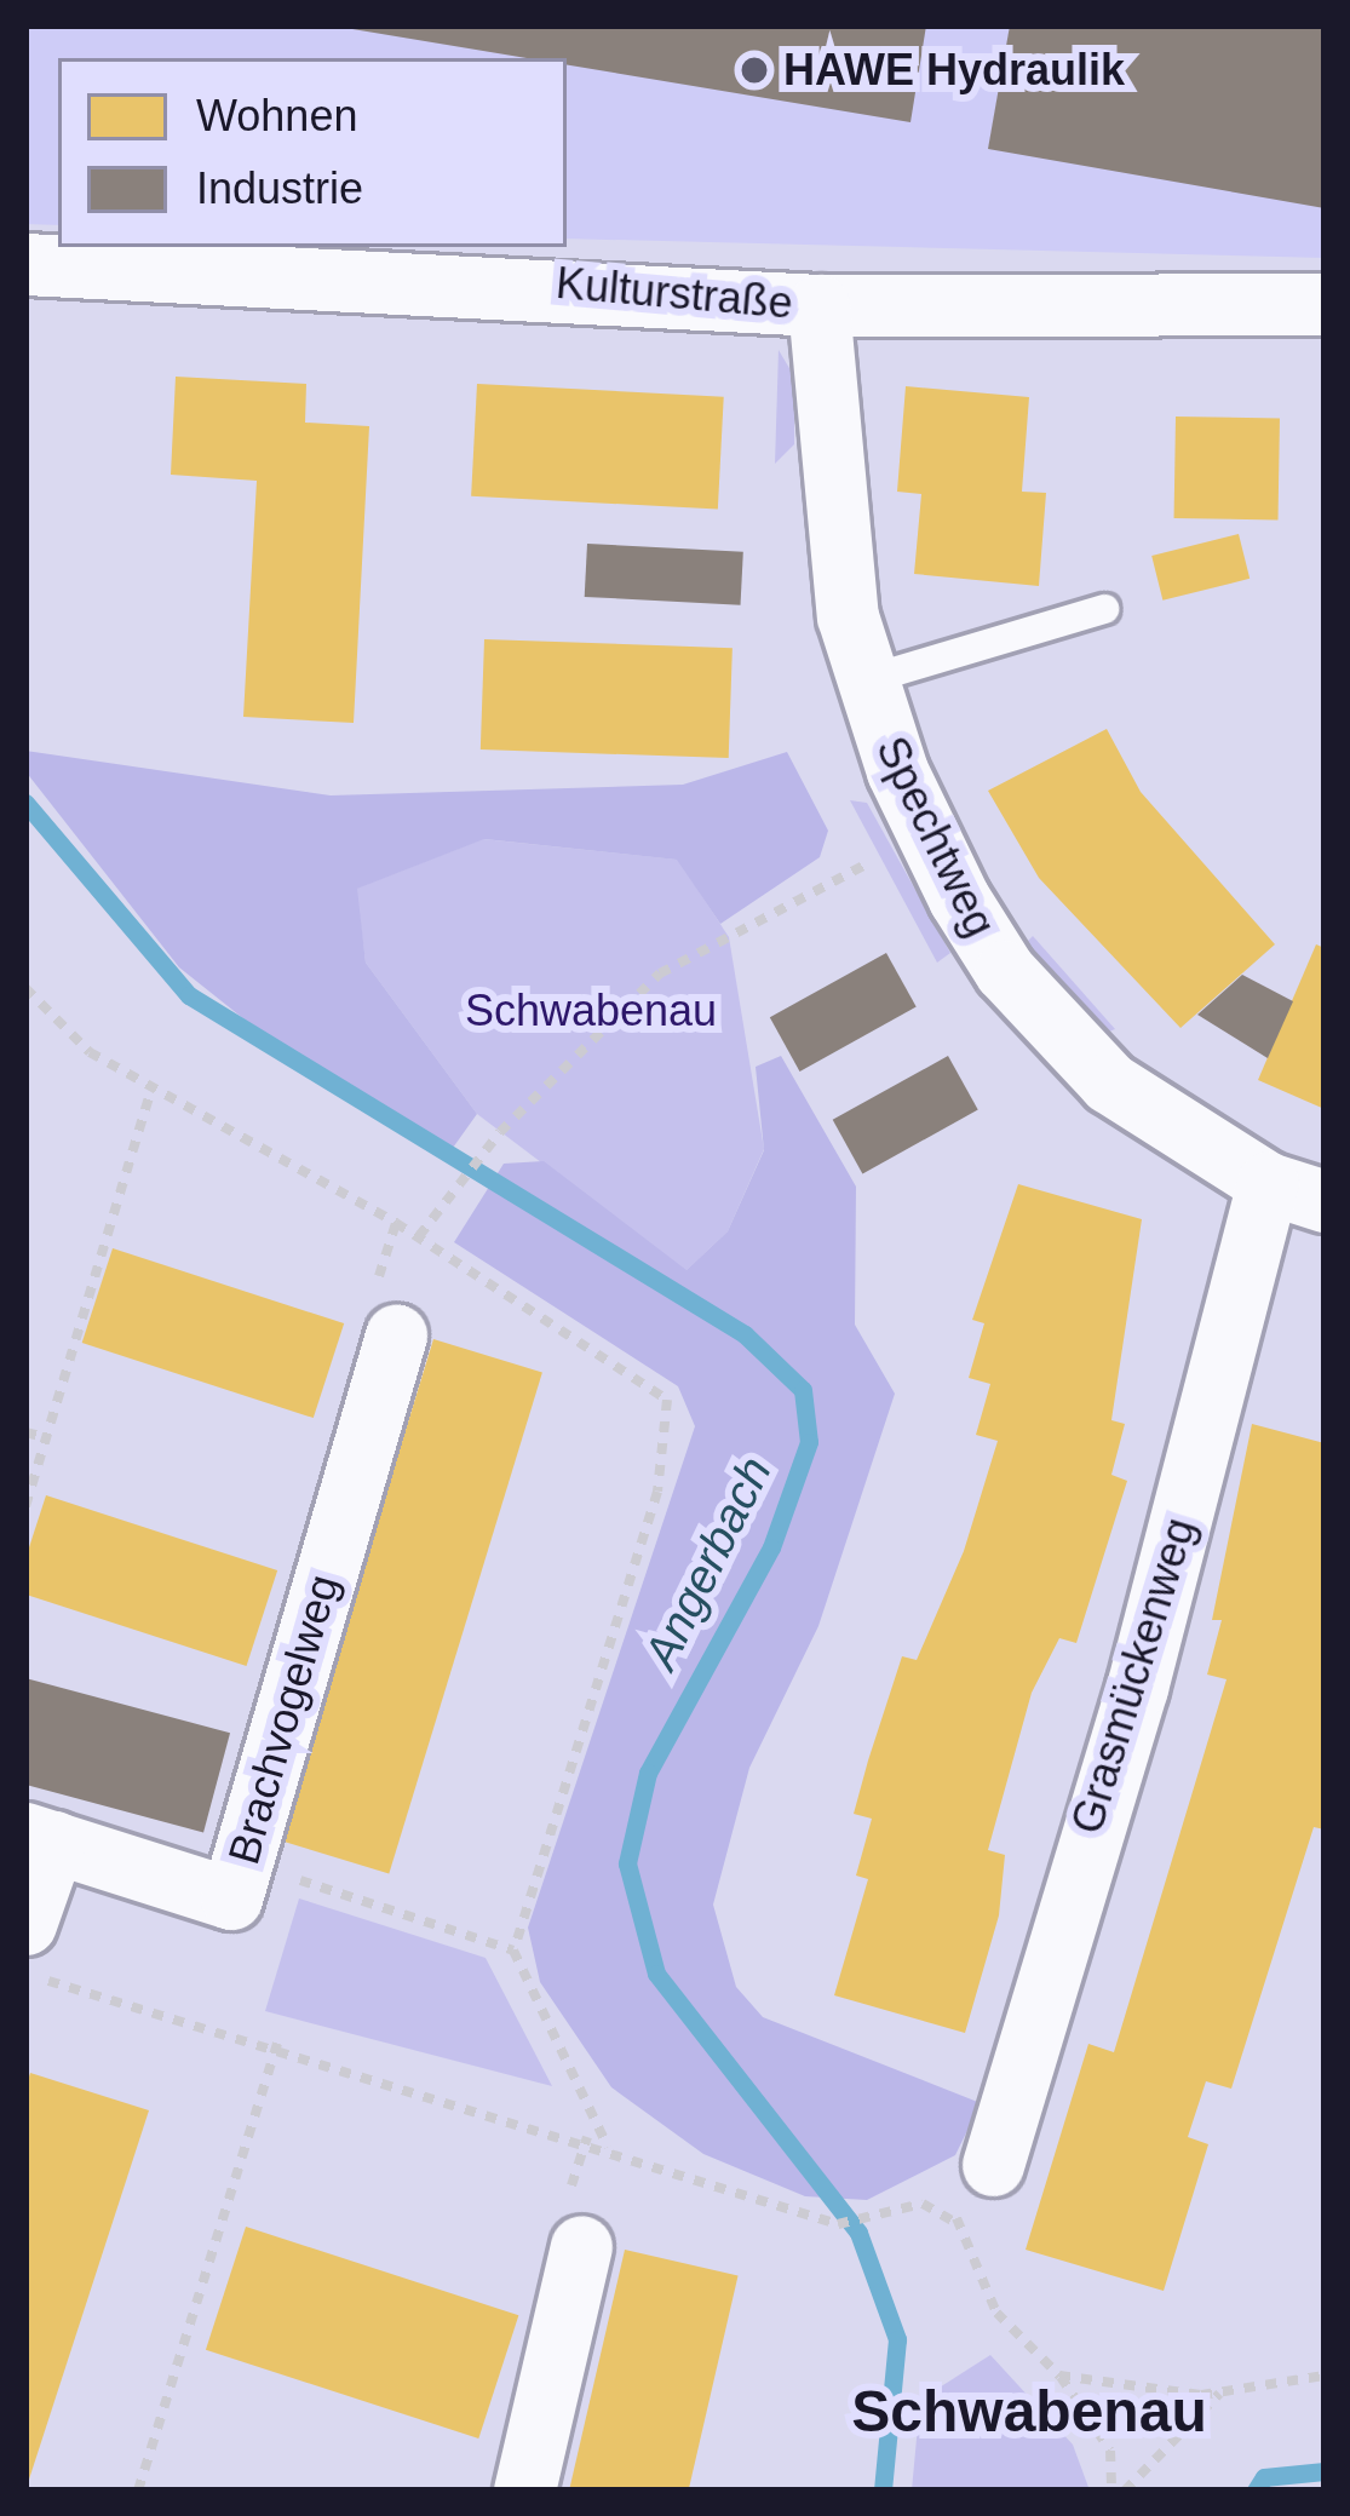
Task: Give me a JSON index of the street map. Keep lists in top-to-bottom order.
{
  "streets": {
    "street": [
      "Kulturstraße",
      "Spechtweg",
      "Grasmückenweg",
      "Brachvogelweg"
    ]
  },
  "crossings": [
    ["Kulturstraße", "Spechtweg"],
    ["Spechtweg", "Grasmückenweg"]
  ],
  "districts": ["Schwabenau"],
  "water": ["Angerbach"],
  "parks": ["Schwabenau"],
  "places": ["HAWE Hydraulik"],
  "legend": ["Wohnen", "Industrie"]
}
